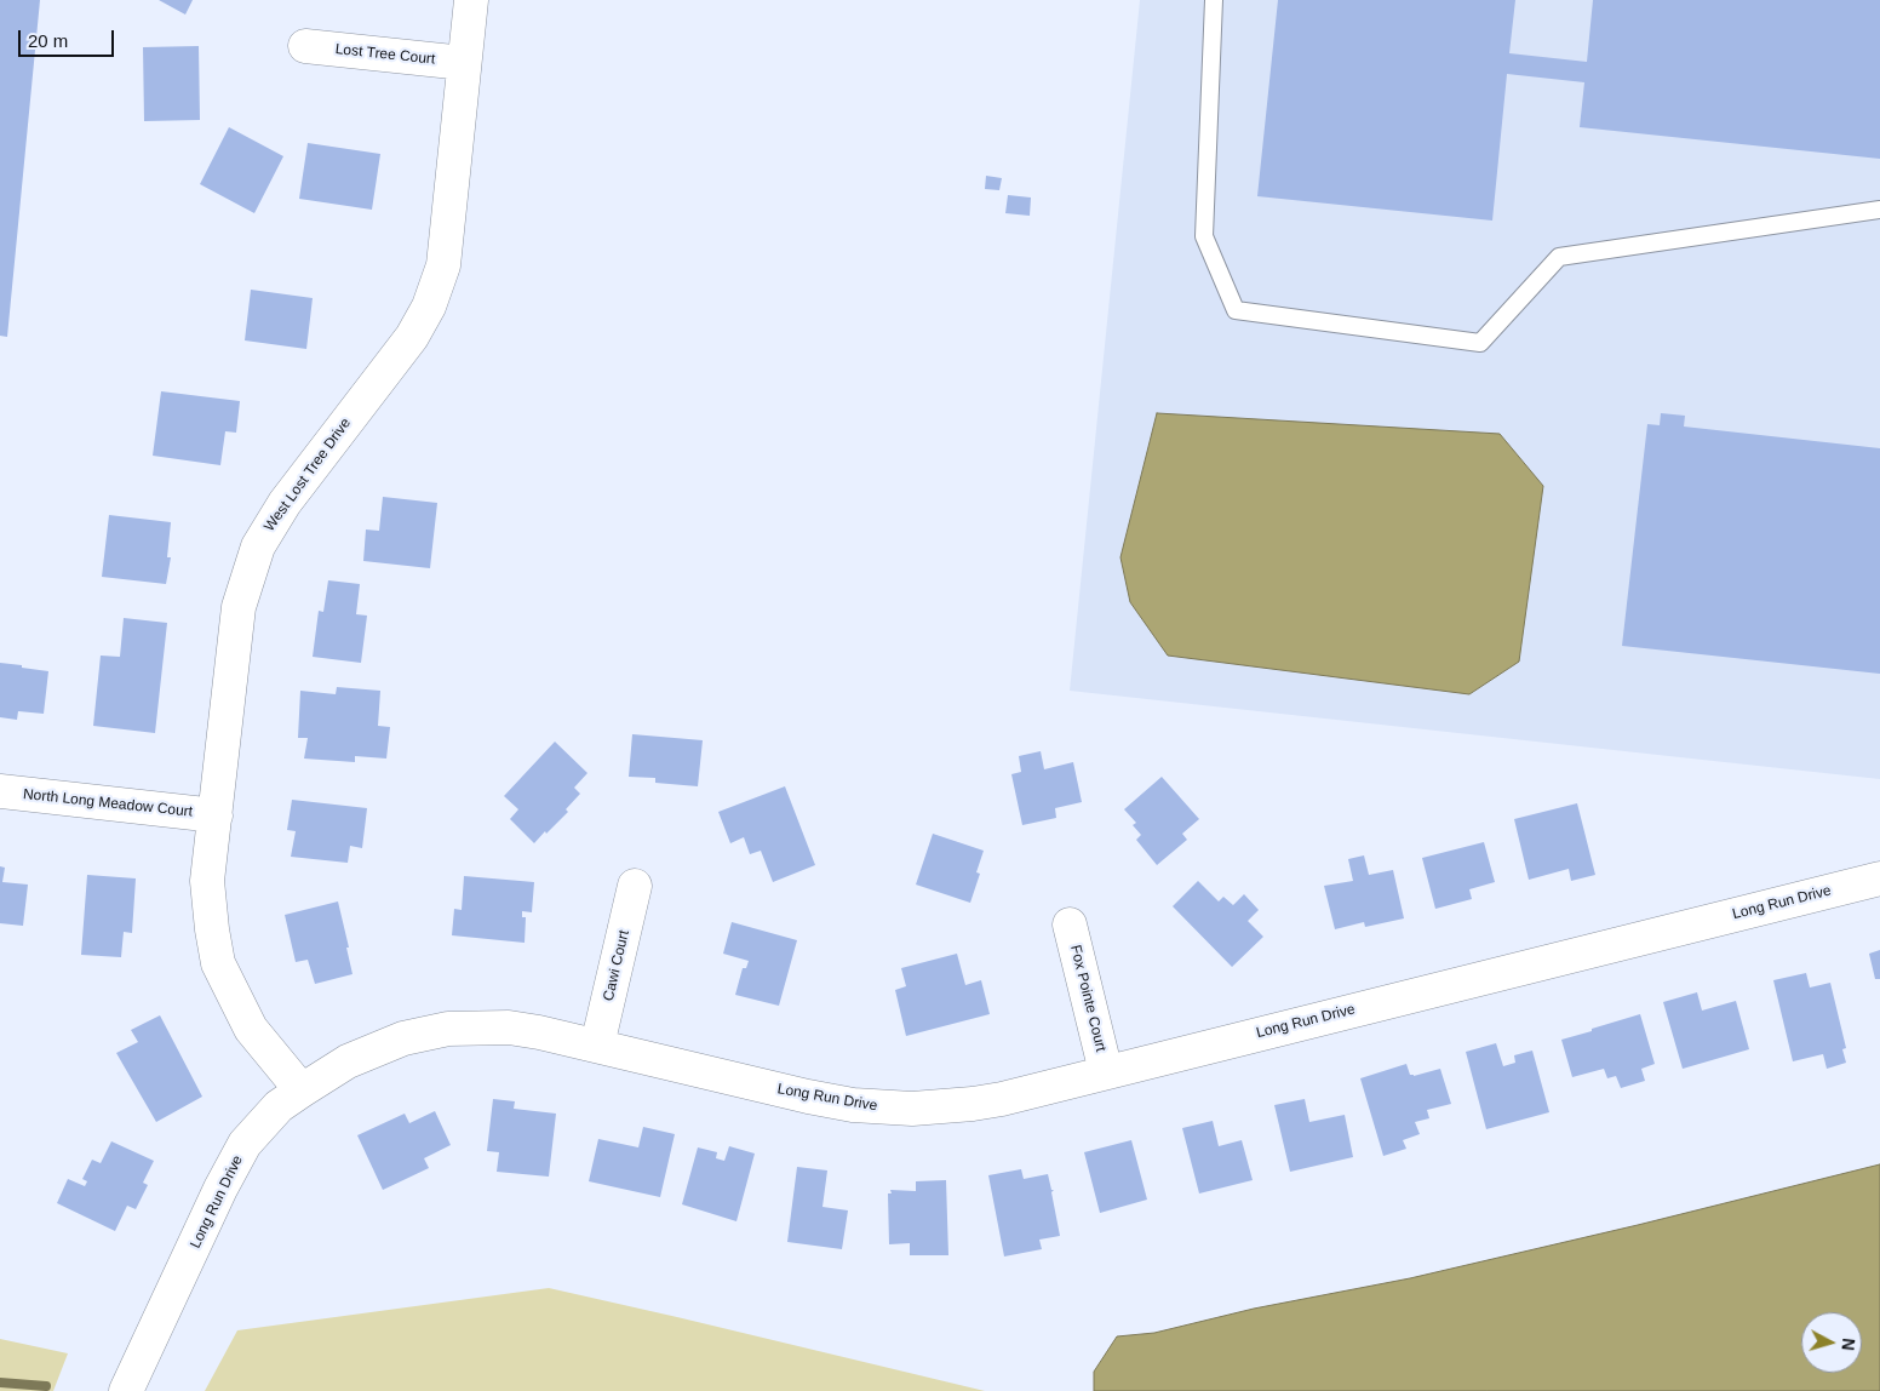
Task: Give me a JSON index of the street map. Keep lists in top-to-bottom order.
{
  "streets": {
    "street": [
      "Lost Tree Court",
      "West Lost Tree Drive",
      "North Long Meadow Court",
      "Long Run Drive",
      "Cawi Court",
      "Fox Pointe Court"
    ]
  },
  "crossings": [
    ["Lost Tree Court", "West Lost Tree Drive"],
    ["West Lost Tree Drive", "North Long Meadow Court"],
    ["West Lost Tree Drive", "Long Run Drive"],
    ["Long Run Drive", "Cawi Court"],
    ["Long Run Drive", "Fox Pointe Court"]
  ],
  "scale_bar": "20 m",
  "north": "right"
}
